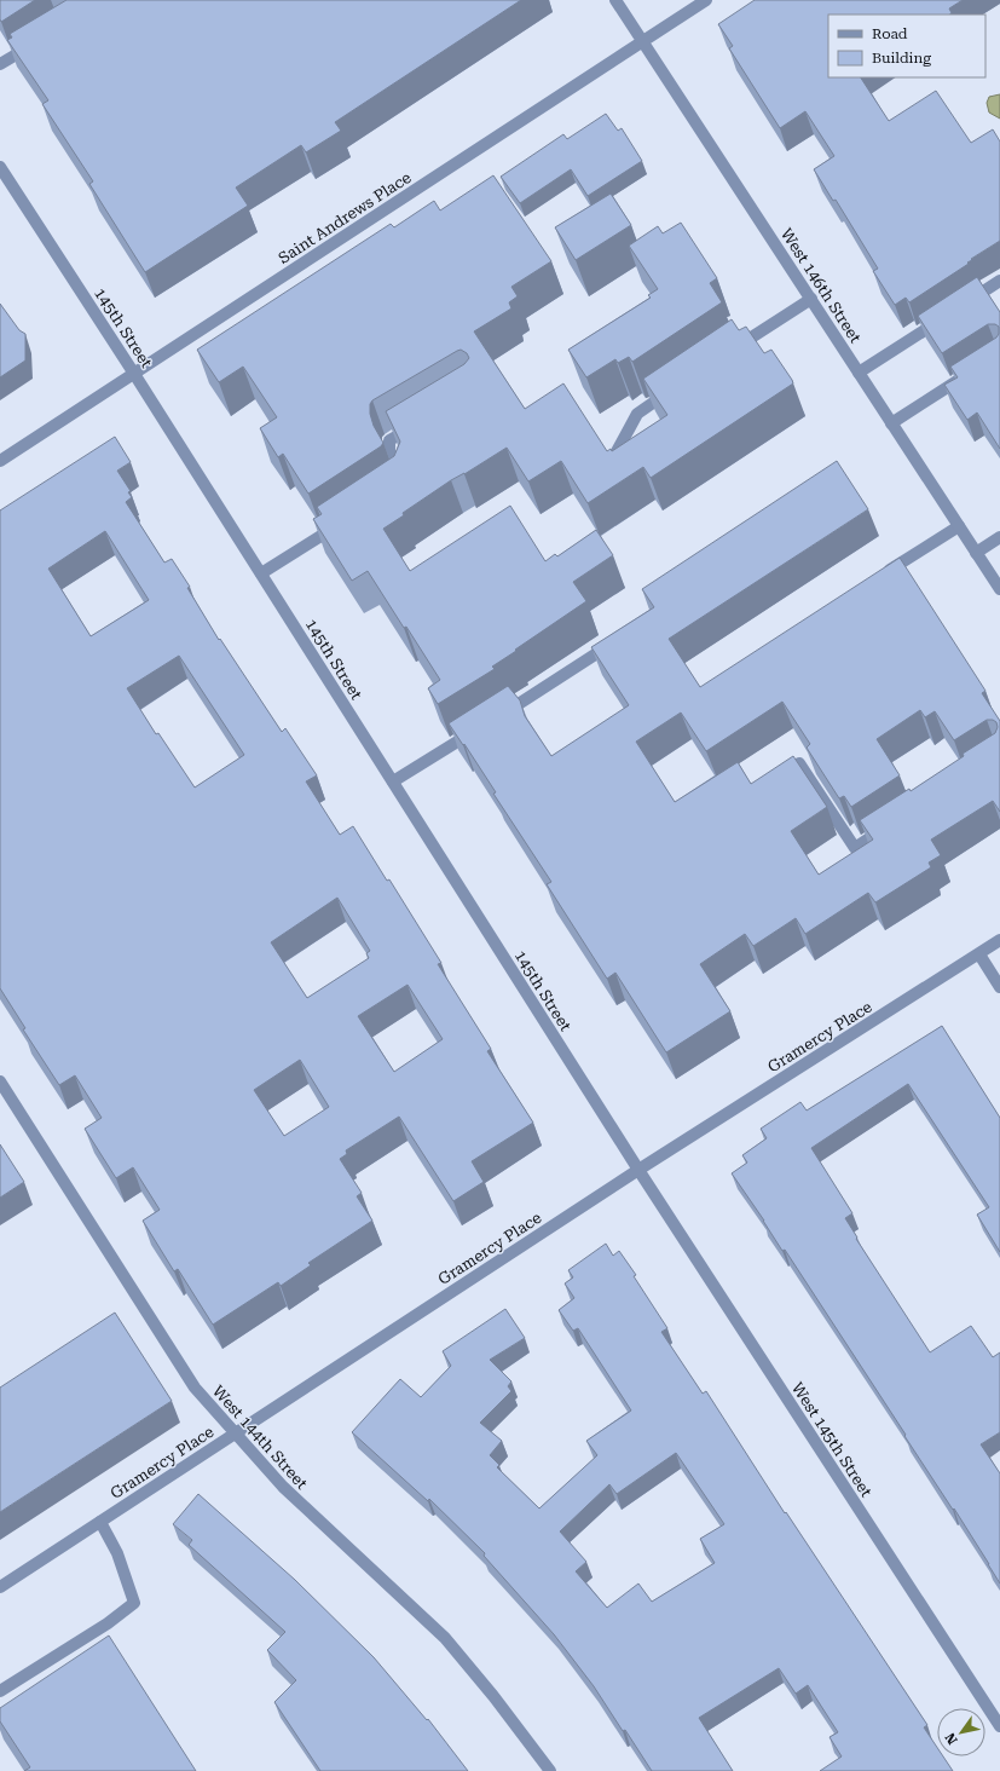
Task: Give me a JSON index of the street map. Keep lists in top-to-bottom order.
{
  "streets": {
    "street": [
      "Saint Andrews Place",
      "West 146th Street",
      "145th Street",
      "Gramercy Place",
      "West 144th Street",
      "West 145th Street"
    ]
  },
  "crossings": [
    ["Saint Andrews Place", "West 146th Street"],
    ["Saint Andrews Place", "145th Street"],
    ["145th Street", "Gramercy Place"],
    ["145th Street", "West 145th Street"],
    ["Gramercy Place", "West 144th Street"],
    ["Gramercy Place", "West 145th Street"]
  ],
  "legend": ["Road", "Building"],
  "north": "bottom left"
}
